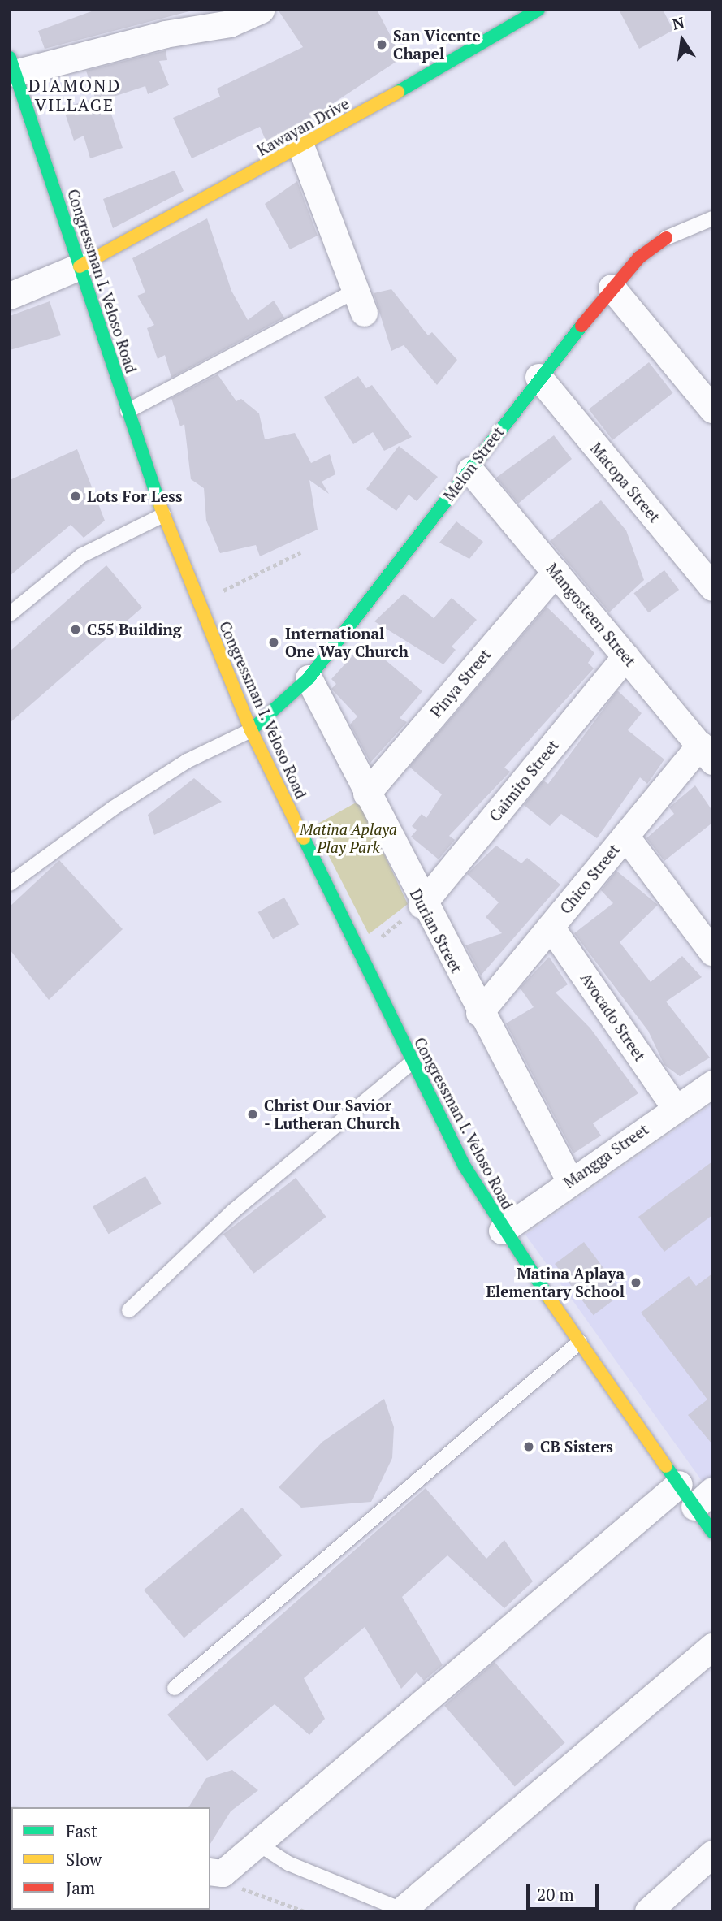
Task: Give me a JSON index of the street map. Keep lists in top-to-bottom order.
{
  "streets": {
    "main road": ["Kawayan Drive", "Congressman I. Veloso Road", "Melon Street"],
    "street": [
      "Macopa Street",
      "Mangosteen Street",
      "Pinya Street",
      "Caimito Street",
      "Chico Street",
      "Durian Street",
      "Avocado Street",
      "Mangga Street"
    ]
  },
  "crossings": [
    ["Kawayan Drive", "Congressman I. Veloso Road"],
    ["Congressman I. Veloso Road", "Melon Street"],
    ["Congressman I. Veloso Road", "Mangga Street"],
    ["Melon Street", "Macopa Street"],
    ["Melon Street", "Mangosteen Street"],
    ["Melon Street", "Durian Street"],
    ["Mangosteen Street", "Pinya Street"],
    ["Mangosteen Street", "Caimito Street"],
    ["Mangosteen Street", "Chico Street"],
    ["Pinya Street", "Durian Street"],
    ["Caimito Street", "Durian Street"],
    ["Chico Street", "Durian Street"],
    ["Chico Street", "Avocado Street"],
    ["Durian Street", "Mangga Street"],
    ["Avocado Street", "Mangga Street"]
  ],
  "districts": ["DIAMOND VILLAGE"],
  "parks": ["Matina Aplaya Play Park"],
  "places": [
    "San Vicente Chapel",
    "Lots For Less",
    "C55 Building",
    "International One Way Church",
    "Christ Our Savior - Lutheran Church",
    "Matina Aplaya Elementary School",
    "CB Sisters"
  ],
  "legend": ["Fast", "Slow", "Jam"],
  "scale_bar": "20 m",
  "north": "top"
}
